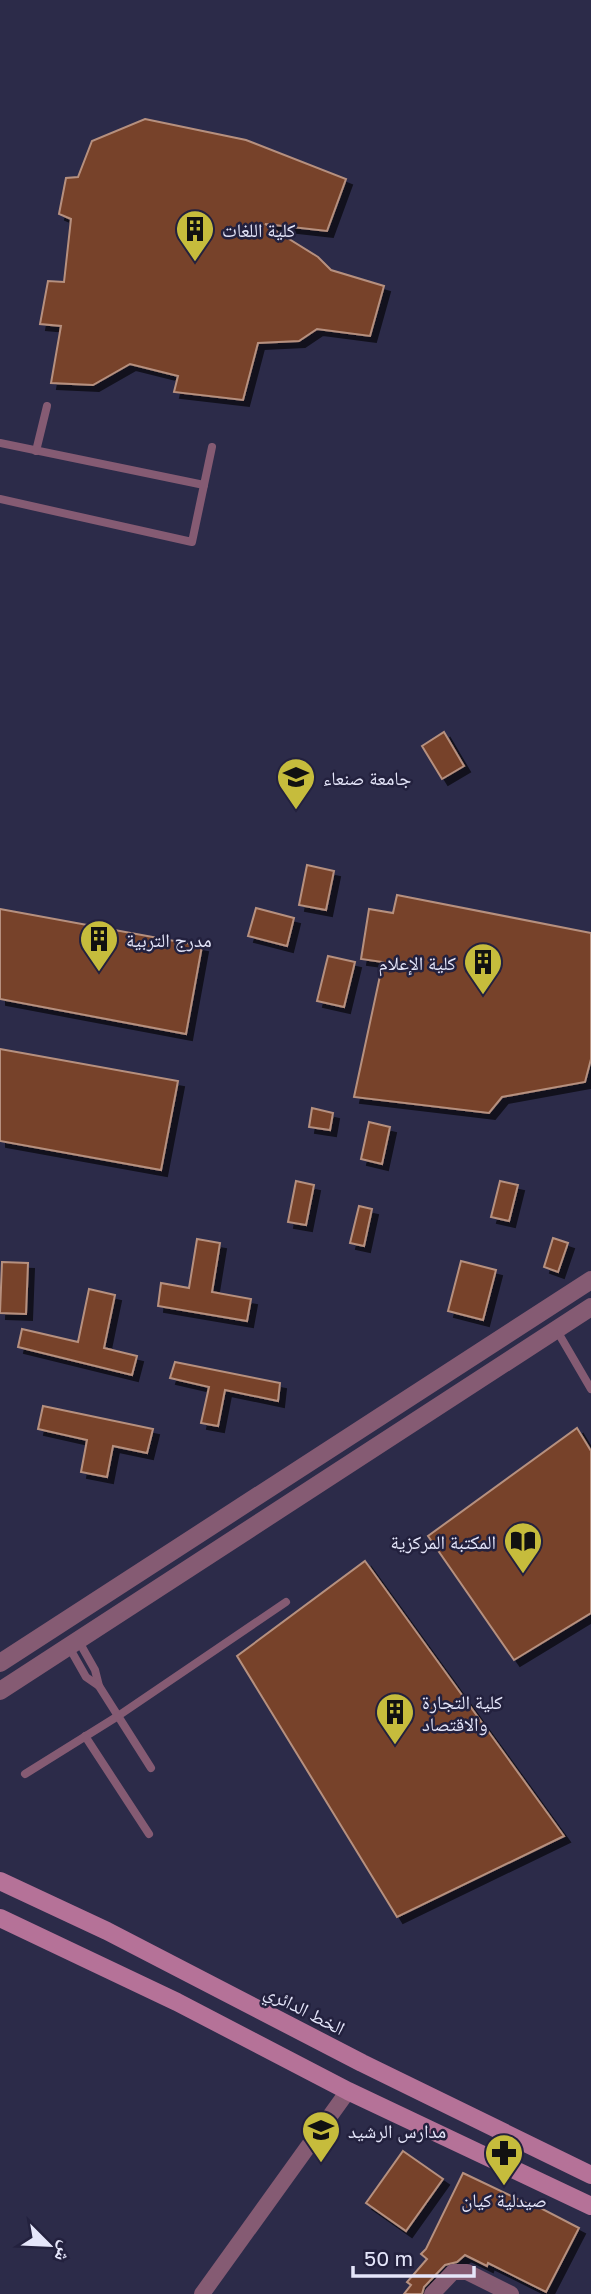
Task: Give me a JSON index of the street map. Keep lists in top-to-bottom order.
{
  "streets": {
    "main road": ["الخط الدائري"]
  },
  "places": {
    "building": [
      "كلية اللغات",
      "مدرج التربية",
      "كلية الإعلام",
      "كلية التجارة والاقتصاد"
    ],
    "school or university": ["جامعة صنعاء", "مدارس الرشيد"],
    "library": ["المكتبة المركزية"],
    "pharmacy": ["صيدلية كيان"]
  },
  "scale_bar": "50 m",
  "north": "bottom right"
}
